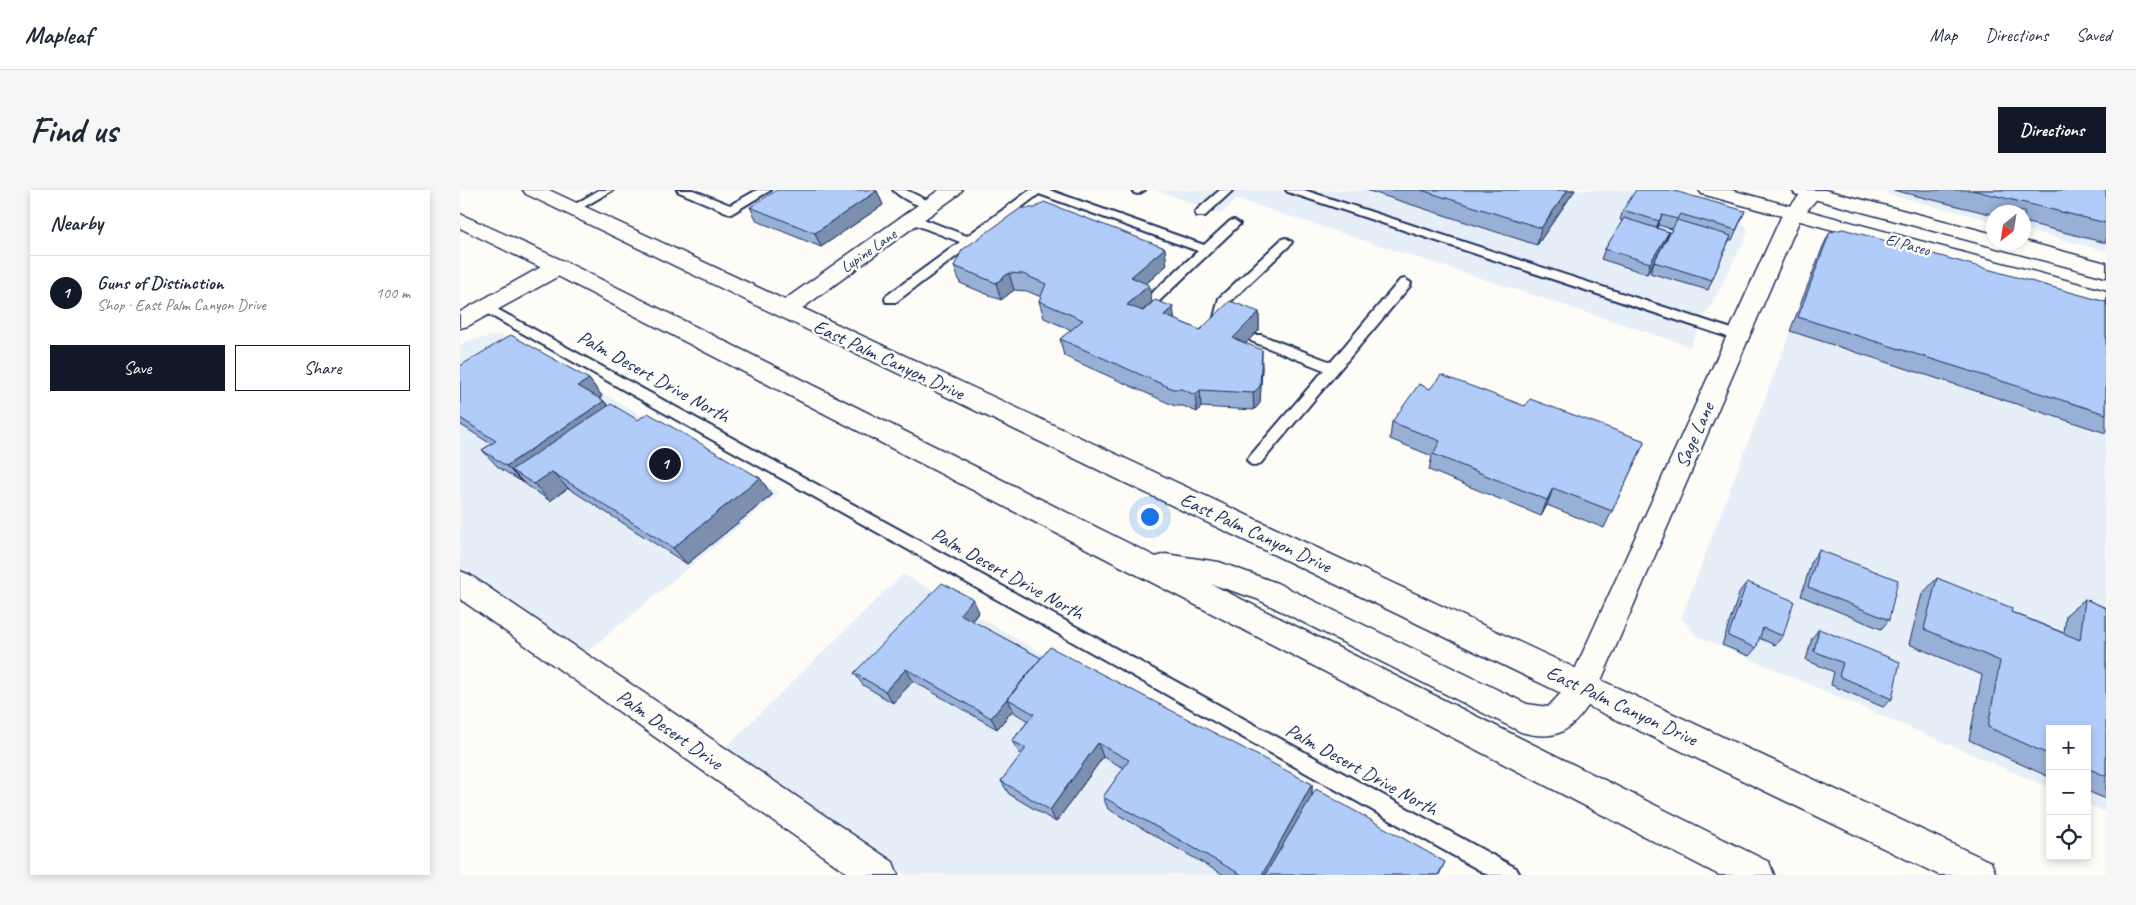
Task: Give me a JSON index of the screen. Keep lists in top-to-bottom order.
{
  "streets": {
    "main road": [
      "El Paseo",
      "Lupine Lane",
      "East Palm Canyon Drive",
      "Sage Lane",
      "Palm Desert Drive"
    ],
    "lane": ["Palm Desert Drive North"]
  },
  "crossings": [
    ["El Paseo", "Sage Lane"],
    ["Lupine Lane", "East Palm Canyon Drive"],
    ["East Palm Canyon Drive", "Sage Lane"]
  ],
  "north": "bottom left",
  "page": {
    "header": "Mapleaf",
    "nav": ["Map", "Directions", "Saved"],
    "buttons": [
      "Directions",
      ["Save", "Share"]
    ],
    "title": "Find us",
    "heading": "Nearby",
    "list": [
      {
        "mark": "1",
        "name": "Guns of Distinction",
        "note": "Shop · East Palm Canyon Drive",
        "value": "100 m"
      }
    ],
    "pins": "1",
    "map_buttons": ["+", "−"]
  }
}
